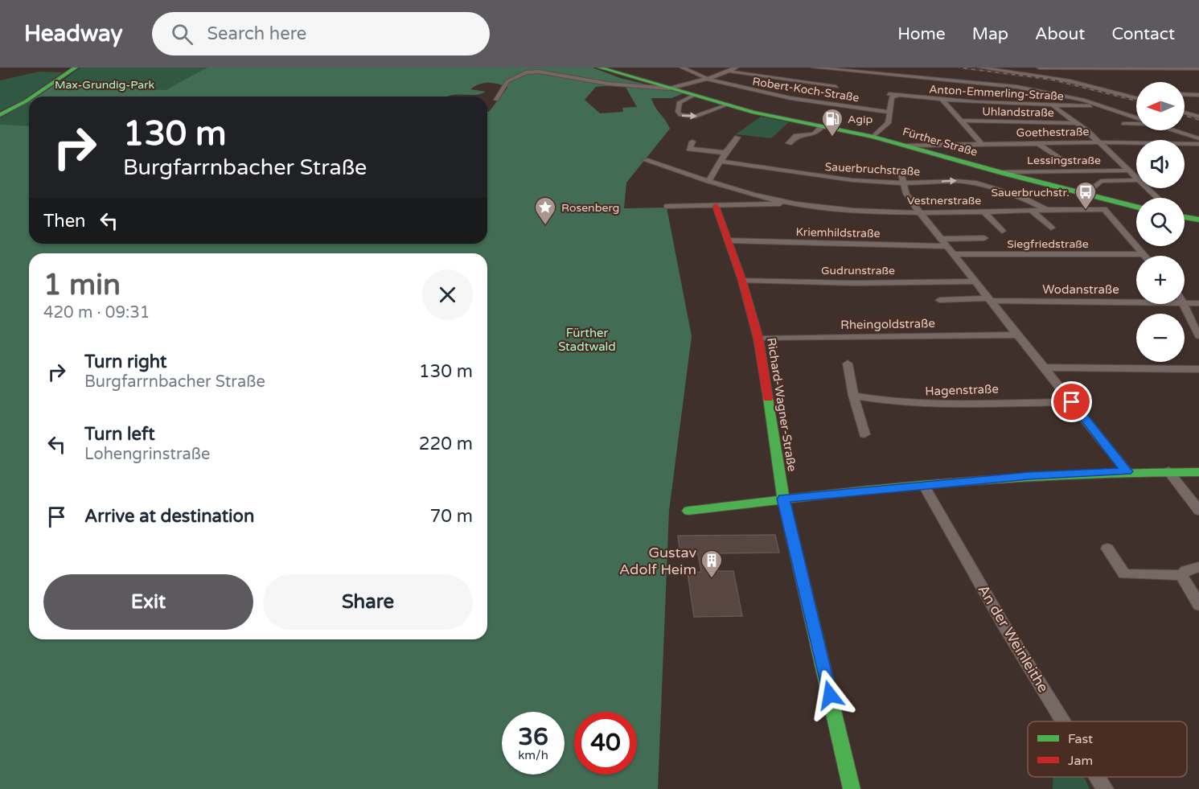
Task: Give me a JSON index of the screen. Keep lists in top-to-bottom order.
{
  "streets": {
    "main road": ["Fürther Straße", "Richard-Wagner-Straße"],
    "street": [
      "Robert-Koch-Straße",
      "Anton-Emmerling-Straße",
      "Uhlandstraße",
      "Goethestraße",
      "Lessingstraße",
      "Sauerbruchstraße",
      "Vestnerstraße",
      "Kriemhildstraße",
      "Siegfriedstraße",
      "Gudrunstraße",
      "Wodanstraße",
      "Rheingoldstraße",
      "Hagenstraße",
      "An der Weinleithe"
    ]
  },
  "crossings": [
    ["Goethestraße", "Fürther Straße"],
    ["Fürther Straße", "Lessingstraße"],
    ["Fürther Straße", "Vestnerstraße"],
    ["Sauerbruchstraße", "Vestnerstraße"],
    ["Vestnerstraße", "Richard-Wagner-Straße"],
    ["Kriemhildstraße", "Richard-Wagner-Straße"],
    ["Gudrunstraße", "Richard-Wagner-Straße"],
    ["Rheingoldstraße", "Richard-Wagner-Straße"]
  ],
  "one_way": ["Sauerbruchstraße"],
  "parks": ["Max-Grundig-Park", "Fürther Stadtwald"],
  "places": {
    "fuel station": ["Agip"],
    "bus stop": ["Sauerbruchstr."],
    "place": ["Rosenberg"],
    "building": ["Gustav Adolf Heim"]
  },
  "legend": ["Fast", "Jam"],
  "north": "left",
  "page": {
    "header": "Headway",
    "search": "Search here",
    "nav": [
      "Home",
      "Map",
      "About",
      "Contact"
    ],
    "map_buttons": ["+", "−"],
    "turn": ["130 m", "Burgfarrnbacher Straße"],
    "then": "Then",
    "heading": ["1 min", "420 m · 09:31"],
    "list": [
      {
        "name": "Turn right",
        "note": "Burgfarrnbacher Straße",
        "value": "130 m"
      },
      {
        "name": "Turn left",
        "note": "Lohengrinstraße",
        "value": "220 m"
      },
      {
        "name": "Arrive at destination",
        "value": "70 m"
      }
    ],
    "buttons": ["Exit", "Share"],
    "speed": "36 km/h",
    "limit": "40"
  }
}
